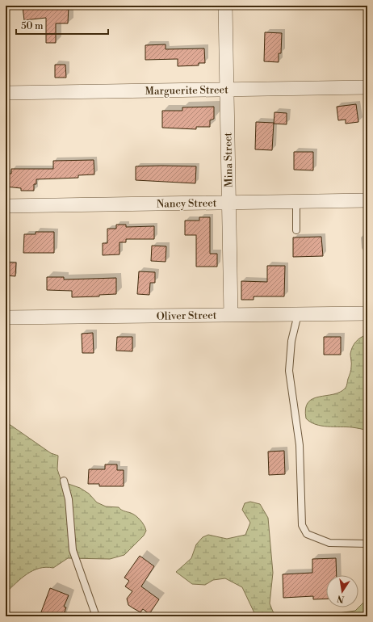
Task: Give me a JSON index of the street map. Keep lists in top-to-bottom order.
{
  "streets": {
    "street": [
      "Marguerite Street",
      "Mina Street",
      "Nancy Street",
      "Oliver Street"
    ]
  },
  "crossings": [
    ["Marguerite Street", "Mina Street"],
    ["Mina Street", "Nancy Street"],
    ["Mina Street", "Oliver Street"]
  ],
  "scale_bar": "50 m",
  "north": "bottom"
}
